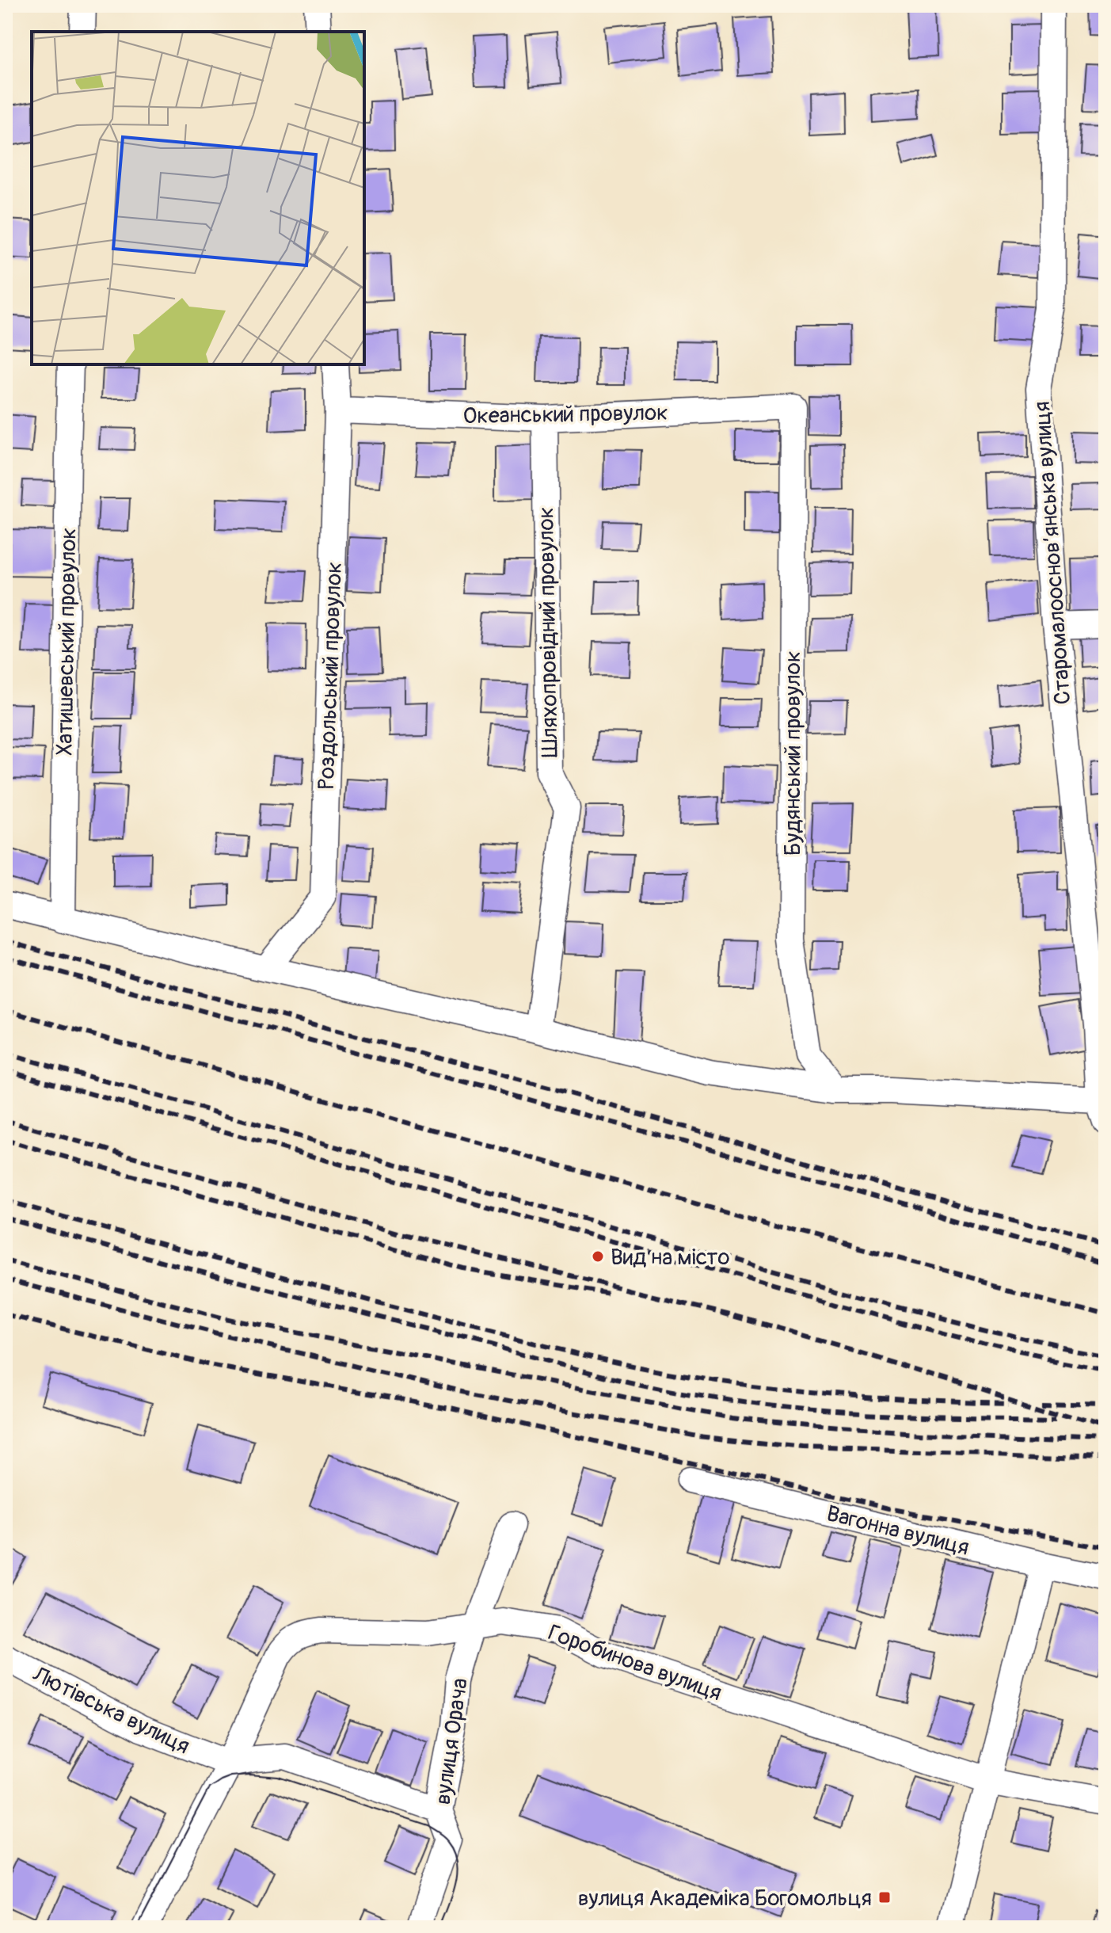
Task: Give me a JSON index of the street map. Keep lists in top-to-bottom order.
{
  "streets": {
    "street": [
      "Океанський провулок",
      "Старомалооснов’янська вулиця",
      "Шляхопровідний провулок",
      "Хатишевський провулок",
      "Роздольський провулок",
      "Будянський провулок",
      "Вагонна вулиця",
      "Горобинова вулиця",
      "Лютівська вулиця",
      "вулиця Орача"
    ]
  },
  "crossings": [
    ["Океанський провулок", "Шляхопровідний провулок"],
    ["Океанський провулок", "Роздольський провулок"],
    ["Океанський провулок", "Будянський провулок"],
    ["Горобинова вулиця", "Лютівська вулиця"],
    ["Горобинова вулиця", "вулиця Орача"]
  ],
  "places": {
    "other": ["Вид на місто"],
    "transit": ["вулиця Академіка Богомольця"]
  }
}
